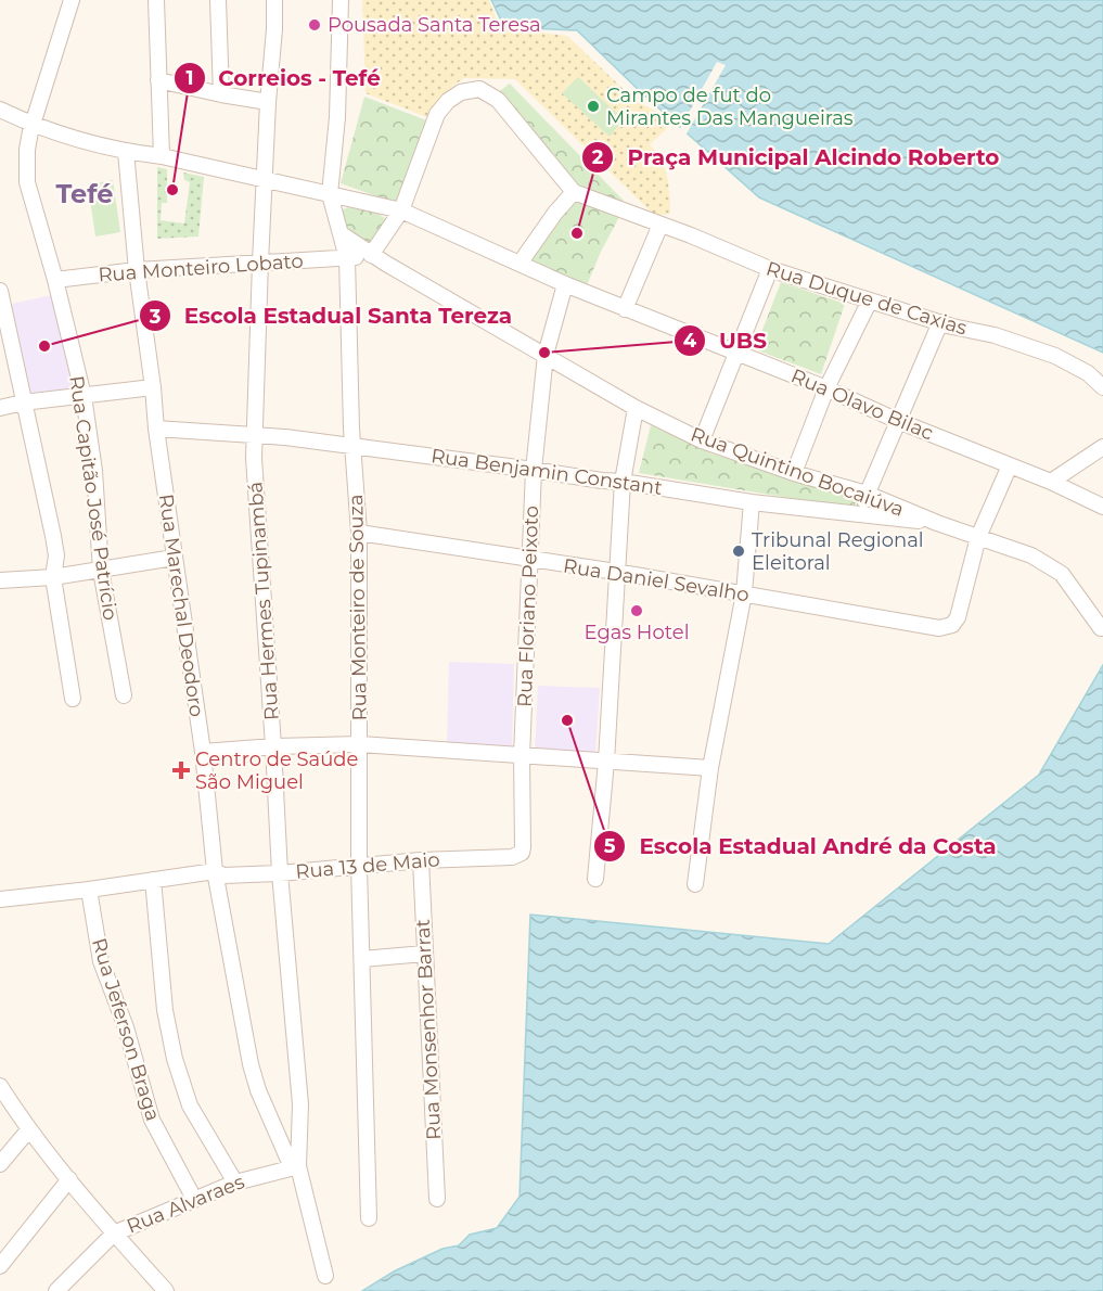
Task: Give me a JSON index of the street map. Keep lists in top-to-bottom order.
{
  "streets": {
    "street": [
      "Rua Monteiro Lobato",
      "Rua Duque de Caxias",
      "Rua Olavo Bilac",
      "Rua Benjamin Constant",
      "Rua Quintino Bocaiúva",
      "Rua Capitão José Patrício",
      "Rua Daniel Sevalho",
      "Rua Hermes Tupinambá",
      "Rua Marechal Deodoro",
      "Rua Floriano Peixoto",
      "Rua Monteiro de Souza",
      "Rua 13 de Maio",
      "Rua Jeferson Braga",
      "Rua Monsenhor Barrat",
      "Rua Alvaraes"
    ]
  },
  "crossings": [
    ["Rua Monteiro Lobato", "Rua Capitão José Patrício"],
    ["Rua Monteiro Lobato", "Rua Hermes Tupinambá"],
    ["Rua Monteiro Lobato", "Rua Marechal Deodoro"],
    ["Rua Monteiro Lobato", "Rua Monteiro de Souza"],
    ["Rua Olavo Bilac", "Rua Capitão José Patrício"],
    ["Rua Olavo Bilac", "Rua Hermes Tupinambá"],
    ["Rua Olavo Bilac", "Rua Marechal Deodoro"],
    ["Rua Olavo Bilac", "Rua Floriano Peixoto"],
    ["Rua Olavo Bilac", "Rua Monteiro de Souza"],
    ["Rua Benjamin Constant", "Rua Quintino Bocaiúva"],
    ["Rua Benjamin Constant", "Rua Hermes Tupinambá"],
    ["Rua Benjamin Constant", "Rua Marechal Deodoro"],
    ["Rua Benjamin Constant", "Rua Floriano Peixoto"],
    ["Rua Benjamin Constant", "Rua Monteiro de Souza"],
    ["Rua Quintino Bocaiúva", "Rua Daniel Sevalho"],
    ["Rua Quintino Bocaiúva", "Rua Floriano Peixoto"],
    ["Rua Quintino Bocaiúva", "Rua Monteiro de Souza"],
    ["Rua Daniel Sevalho", "Rua Floriano Peixoto"],
    ["Rua Daniel Sevalho", "Rua Monteiro de Souza"],
    ["Rua Hermes Tupinambá", "Rua Marechal Deodoro"],
    ["Rua Hermes Tupinambá", "Rua 13 de Maio"],
    ["Rua Hermes Tupinambá", "Rua Alvaraes"],
    ["Rua Marechal Deodoro", "Rua 13 de Maio"],
    ["Rua Marechal Deodoro", "Rua Alvaraes"],
    ["Rua Floriano Peixoto", "Rua 13 de Maio"],
    ["Rua Monteiro de Souza", "Rua 13 de Maio"],
    ["Rua 13 de Maio", "Rua Jeferson Braga"],
    ["Rua 13 de Maio", "Rua Monsenhor Barrat"],
    ["Rua Jeferson Braga", "Rua Alvaraes"]
  ],
  "districts": ["Tefé"],
  "places": {
    "other": [
      "Pousada Santa Teresa",
      "Campo de fut do Mirantes Das Mangueiras",
      "Correios - Tefé",
      "Praça Municipal Alcindo Roberto",
      "Escola Estadual Santa Tereza",
      "UBS",
      "Tribunal Regional Eleitoral",
      "Egas Hotel",
      "Escola Estadual André da Costa"
    ],
    "health": ["Centro de Saúde São Miguel"]
  }
}
